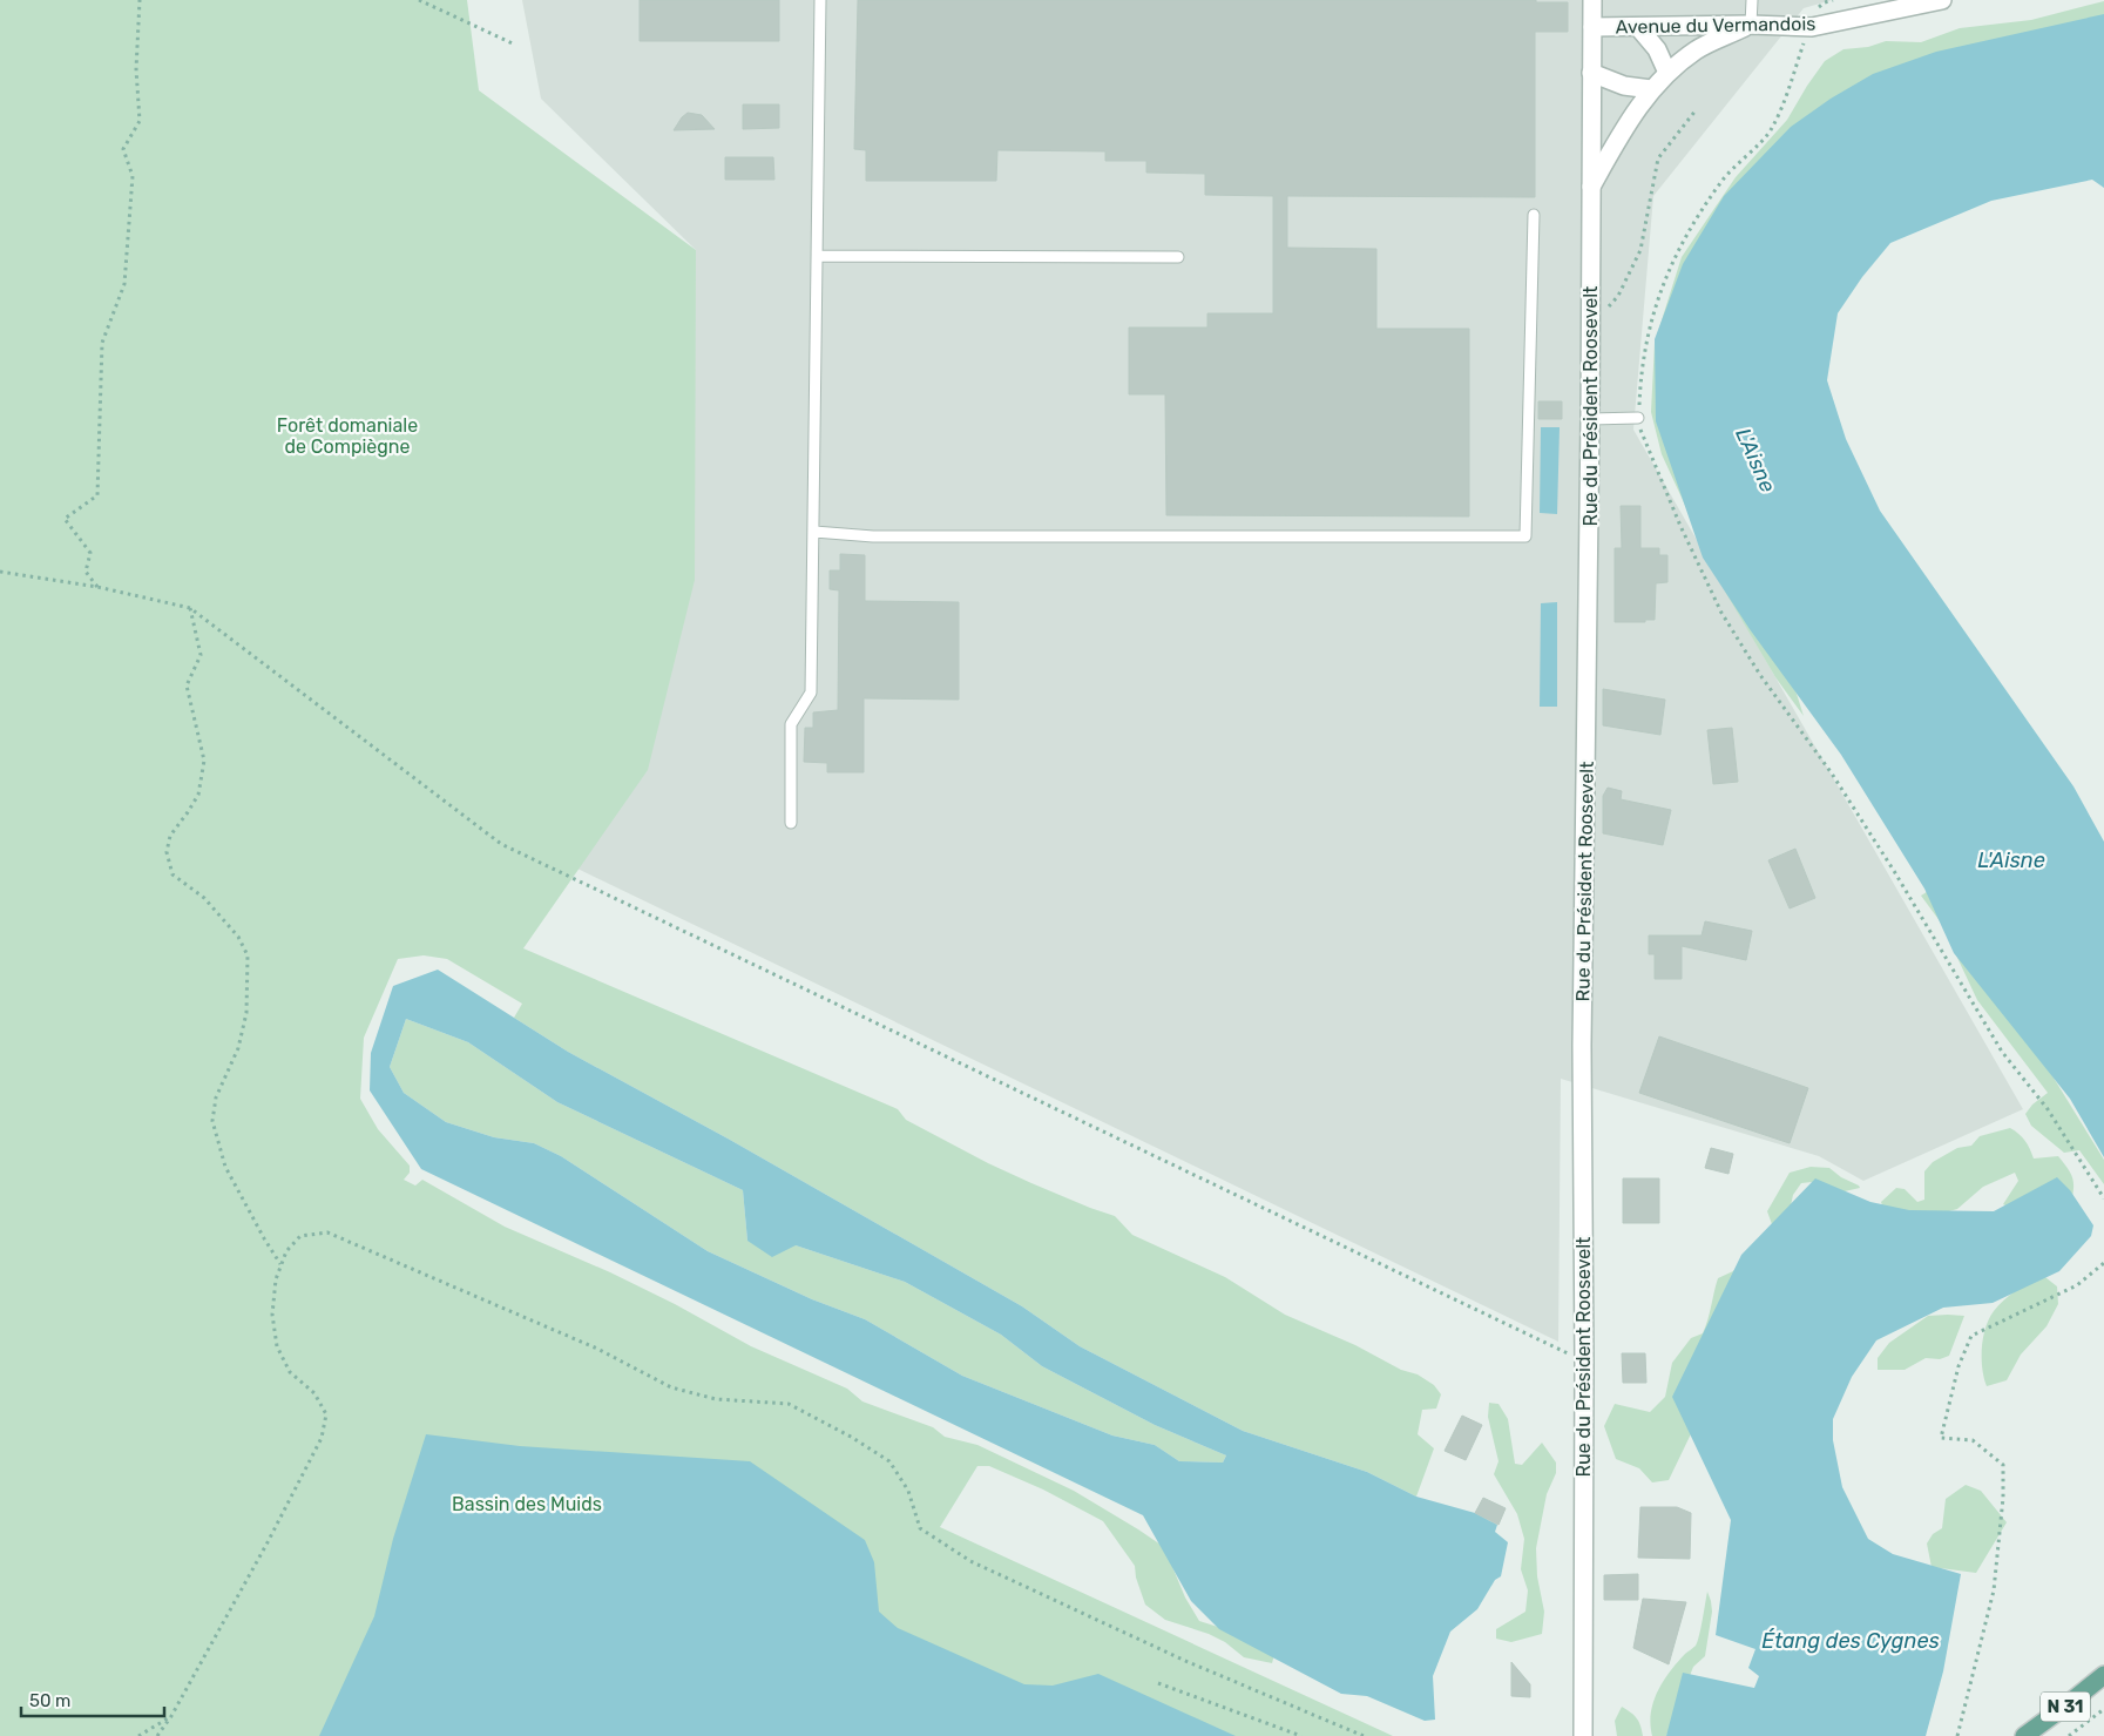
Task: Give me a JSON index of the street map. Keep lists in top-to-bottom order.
{
  "streets": {
    "main road": ["N 31"],
    "street": ["Avenue du Vermandois", "Rue du Président Roosevelt"]
  },
  "crossings": [
    ["Avenue du Vermandois", "Rue du Président Roosevelt"]
  ],
  "water": ["L'Aisne", "Étang des Cygnes"],
  "parks": ["Forêt domaniale de Compiègne", "Bassin des Muids"],
  "scale_bar": "50 m"
}
